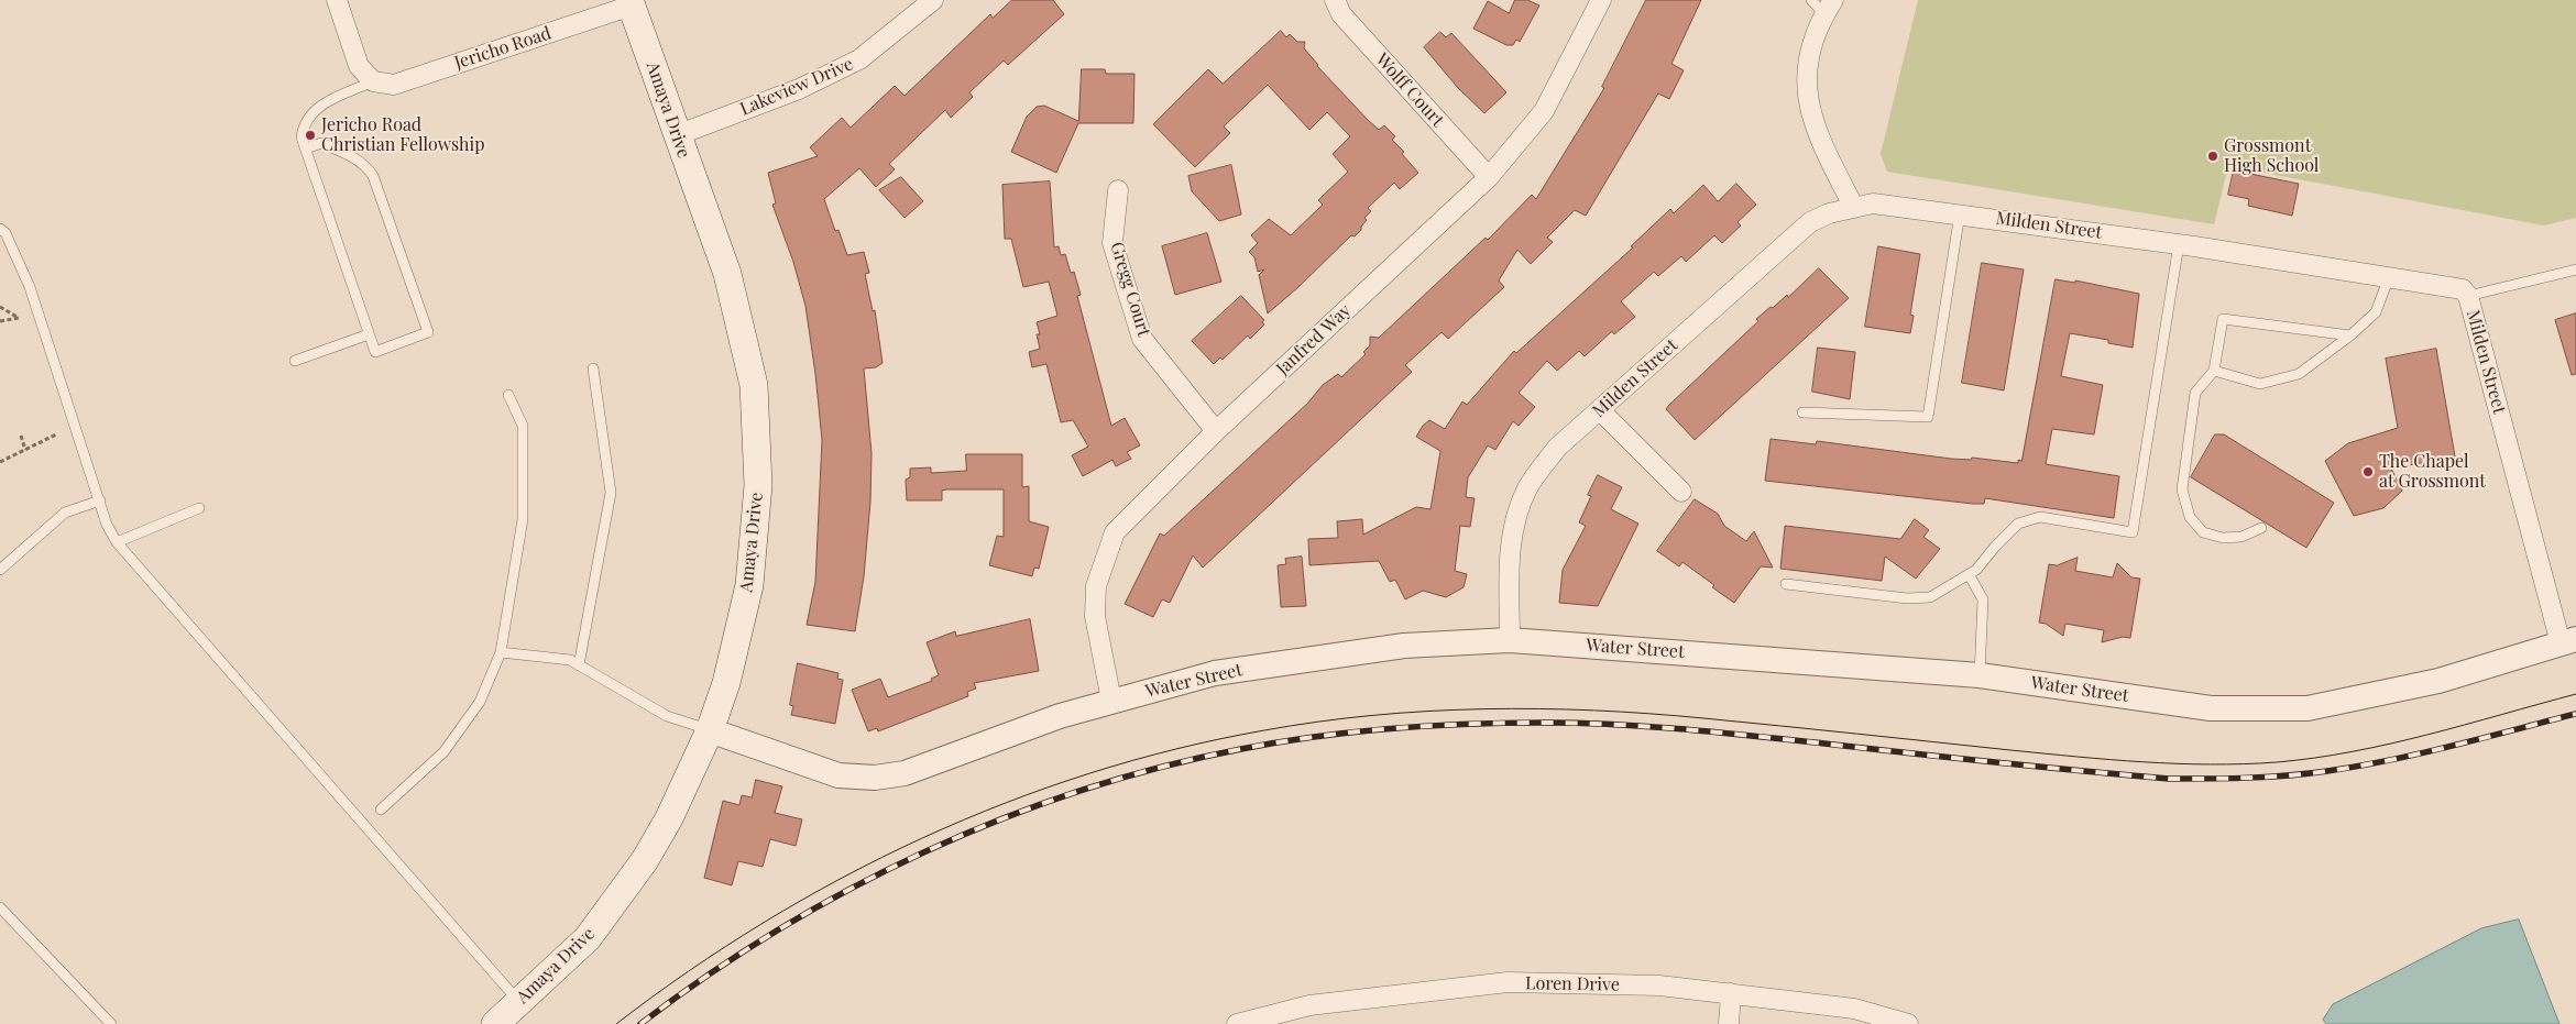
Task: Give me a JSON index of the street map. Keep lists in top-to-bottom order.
{
  "streets": {
    "main road": ["Amaya Drive"],
    "street": [
      "Jericho Road",
      "Lakeview Drive",
      "Wolff Court",
      "Milden Street",
      "Gregg Court",
      "Janfred Way",
      "Water Street",
      "Loren Drive"
    ]
  },
  "crossings": [
    ["Jericho Road", "Amaya Drive"],
    ["Lakeview Drive", "Amaya Drive"],
    ["Wolff Court", "Janfred Way"],
    ["Amaya Drive", "Water Street"],
    ["Milden Street", "Water Street"],
    ["Gregg Court", "Janfred Way"],
    ["Janfred Way", "Water Street"]
  ],
  "places": ["Jericho Road Christian Fellowship", "Grossmont High School", "The Chapel at Grossmont"]
}
